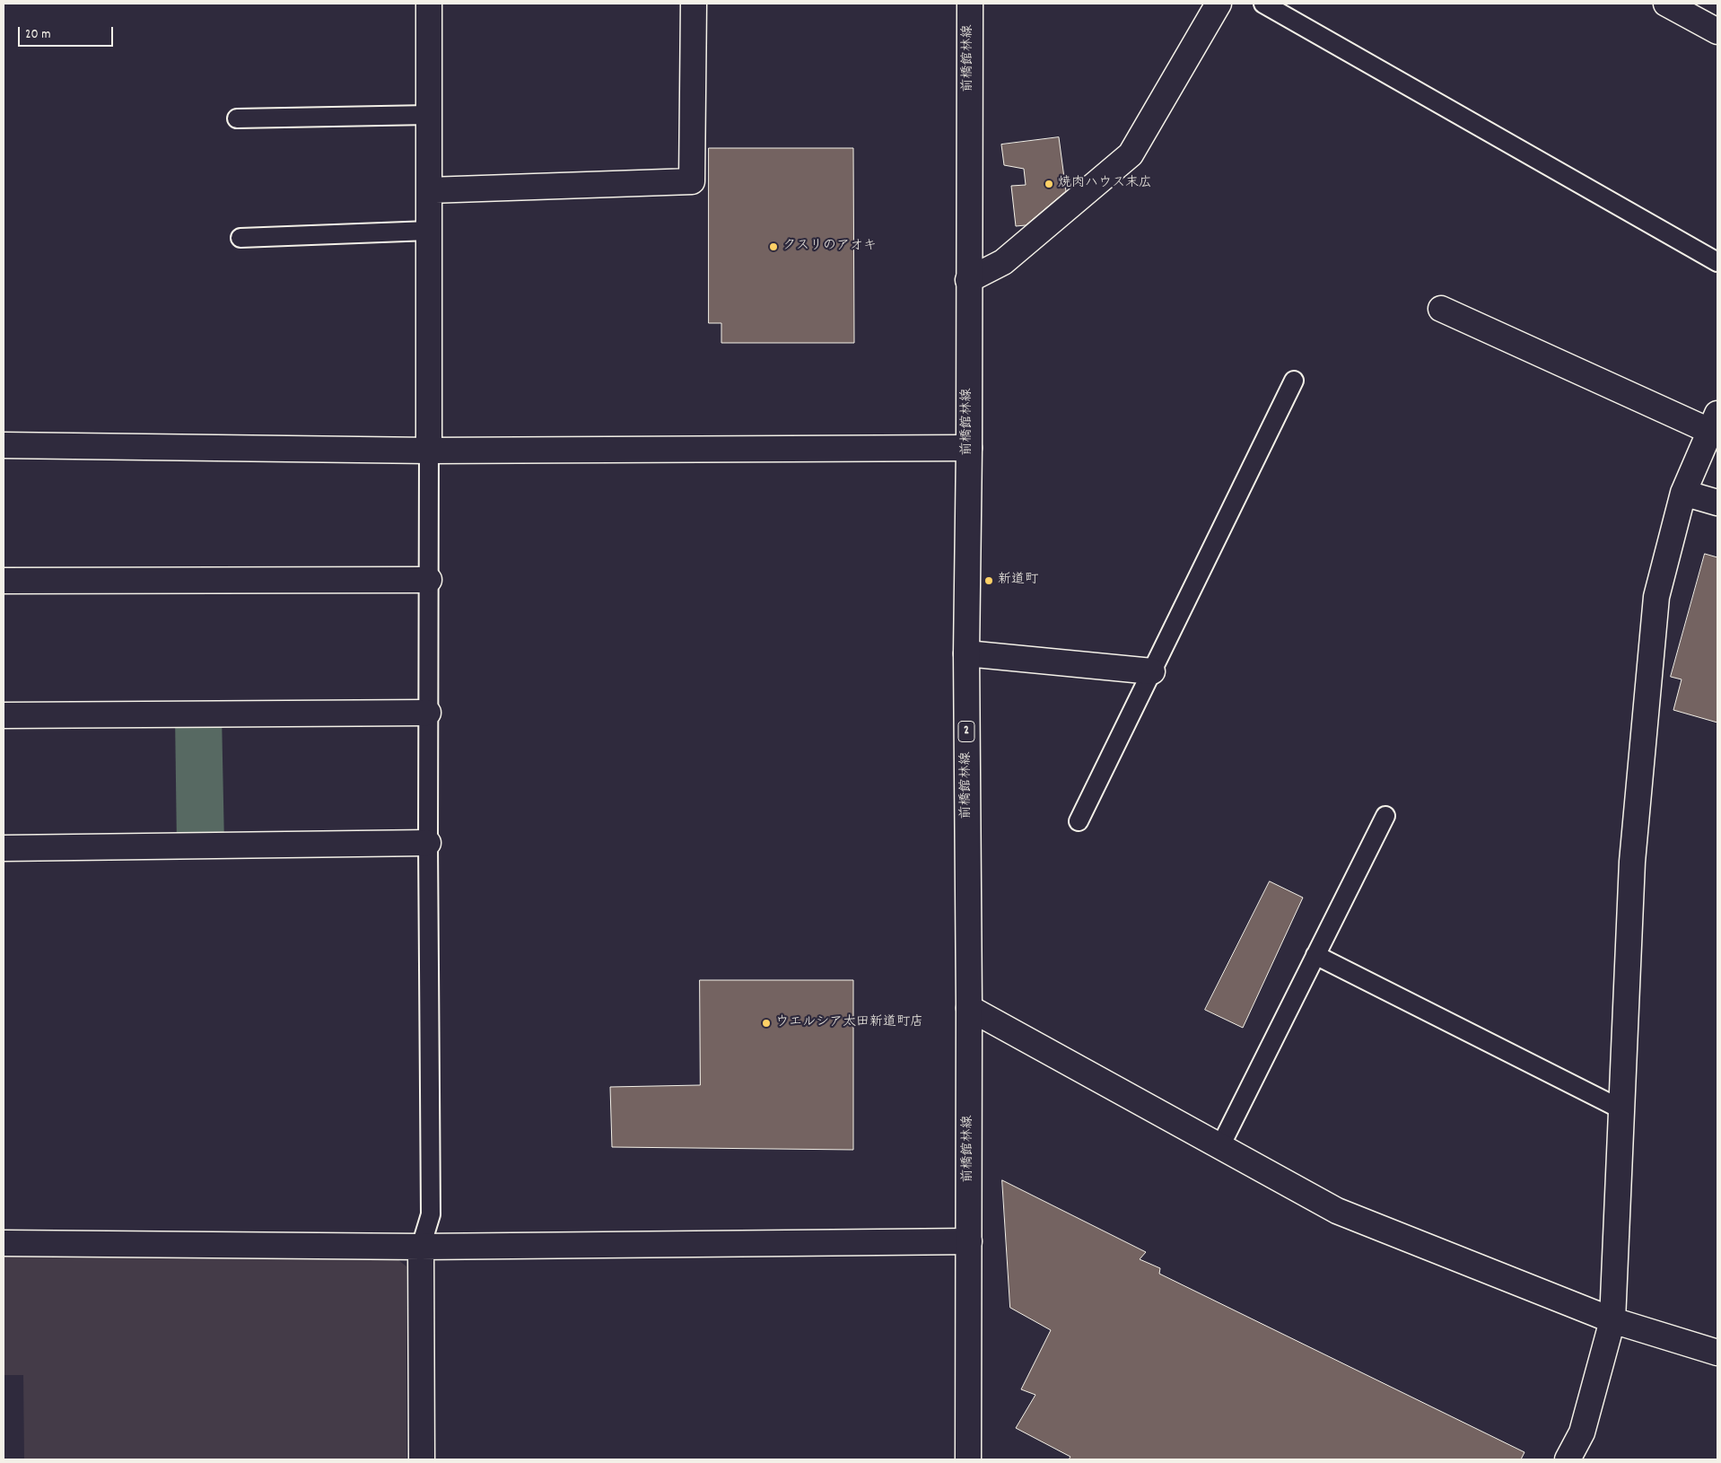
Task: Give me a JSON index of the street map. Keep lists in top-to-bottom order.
{
  "streets": {
    "street": ["前橋館林線", "2"]
  },
  "places": [
    "焼肉ハウス末広",
    "クスリのアオキ",
    "新道町",
    "ウエルシア太田新道町店"
  ],
  "scale_bar": "20 m"
}
